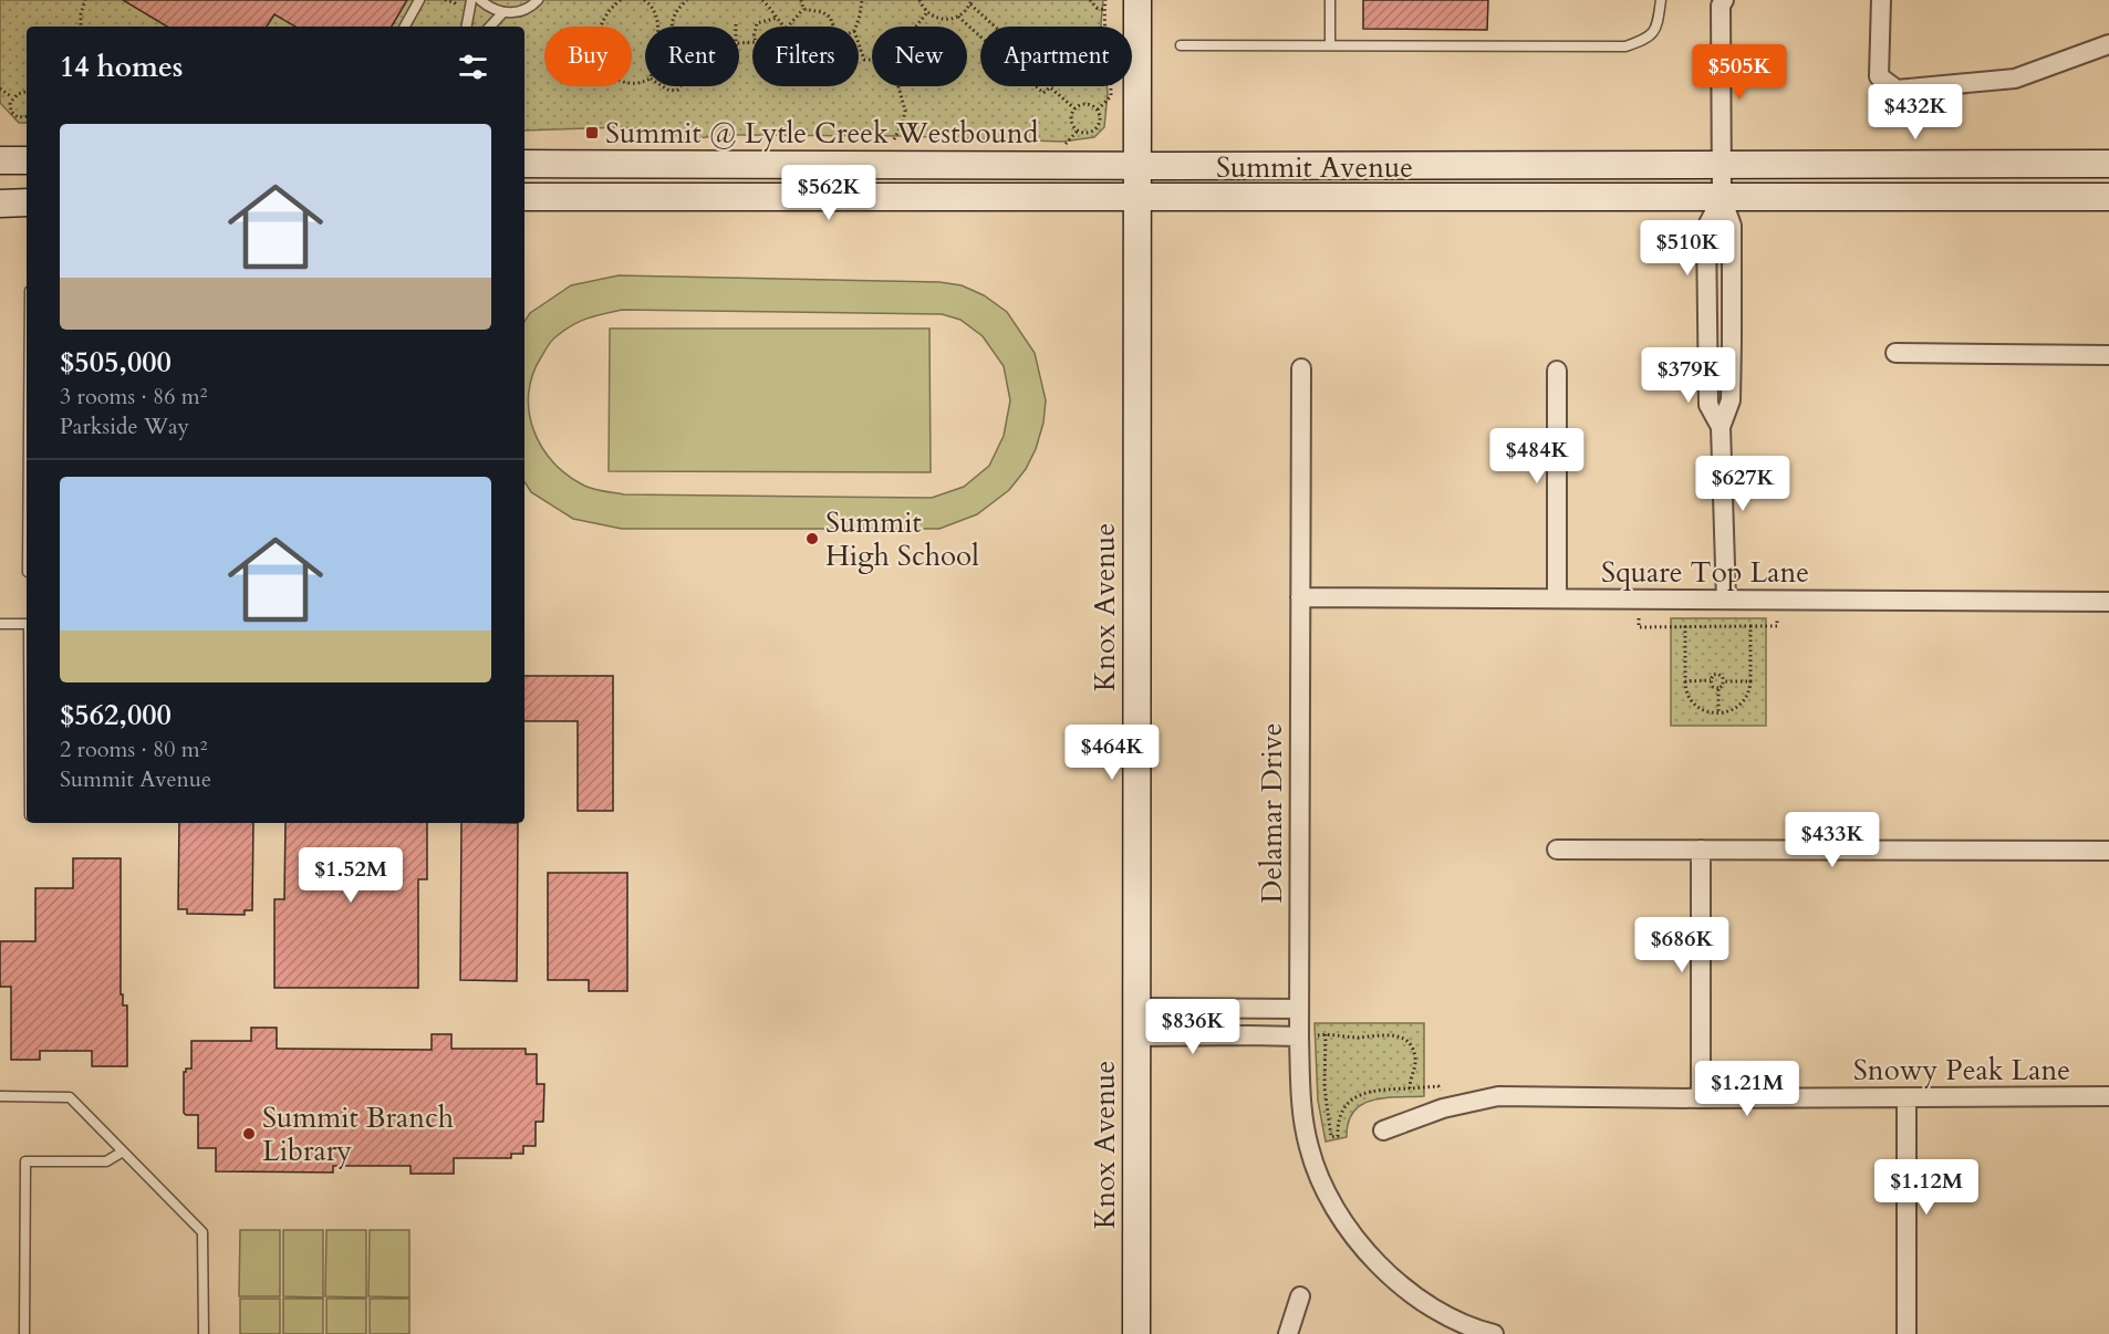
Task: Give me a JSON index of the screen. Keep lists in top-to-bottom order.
{
  "streets": {
    "main road": ["Summit Avenue", "Knox Avenue"],
    "street": ["Square Top Lane", "Delamar Drive", "Snowy Peak Lane"]
  },
  "crossings": [
    ["Summit Avenue", "Knox Avenue"],
    ["Square Top Lane", "Delamar Drive"]
  ],
  "places": {
    "transit": ["Summit @ Lytle Creek Westbound"],
    "other": ["Summit High School", "Summit Branch Library"]
  },
  "page": {
    "chip": [
      "Buy",
      "Rent",
      "Filters",
      "New",
      "Apartment"
    ],
    "heading": "14 homes",
    "price": [
      "$505K",
      "$432K",
      "$562K",
      "$510K",
      "$379K",
      "$484K",
      "$627K",
      "$464K",
      "$433K",
      "$1.52M",
      "$686K",
      "$836K",
      "$1.21M",
      "$1.12M"
    ],
    "list": [
      {
        "name": "$505,000",
        "note": "3 rooms · 86 m² · Parkside Way"
      },
      {
        "name": "$562,000",
        "note": "2 rooms · 80 m² · Summit Avenue"
      }
    ]
  }
}
